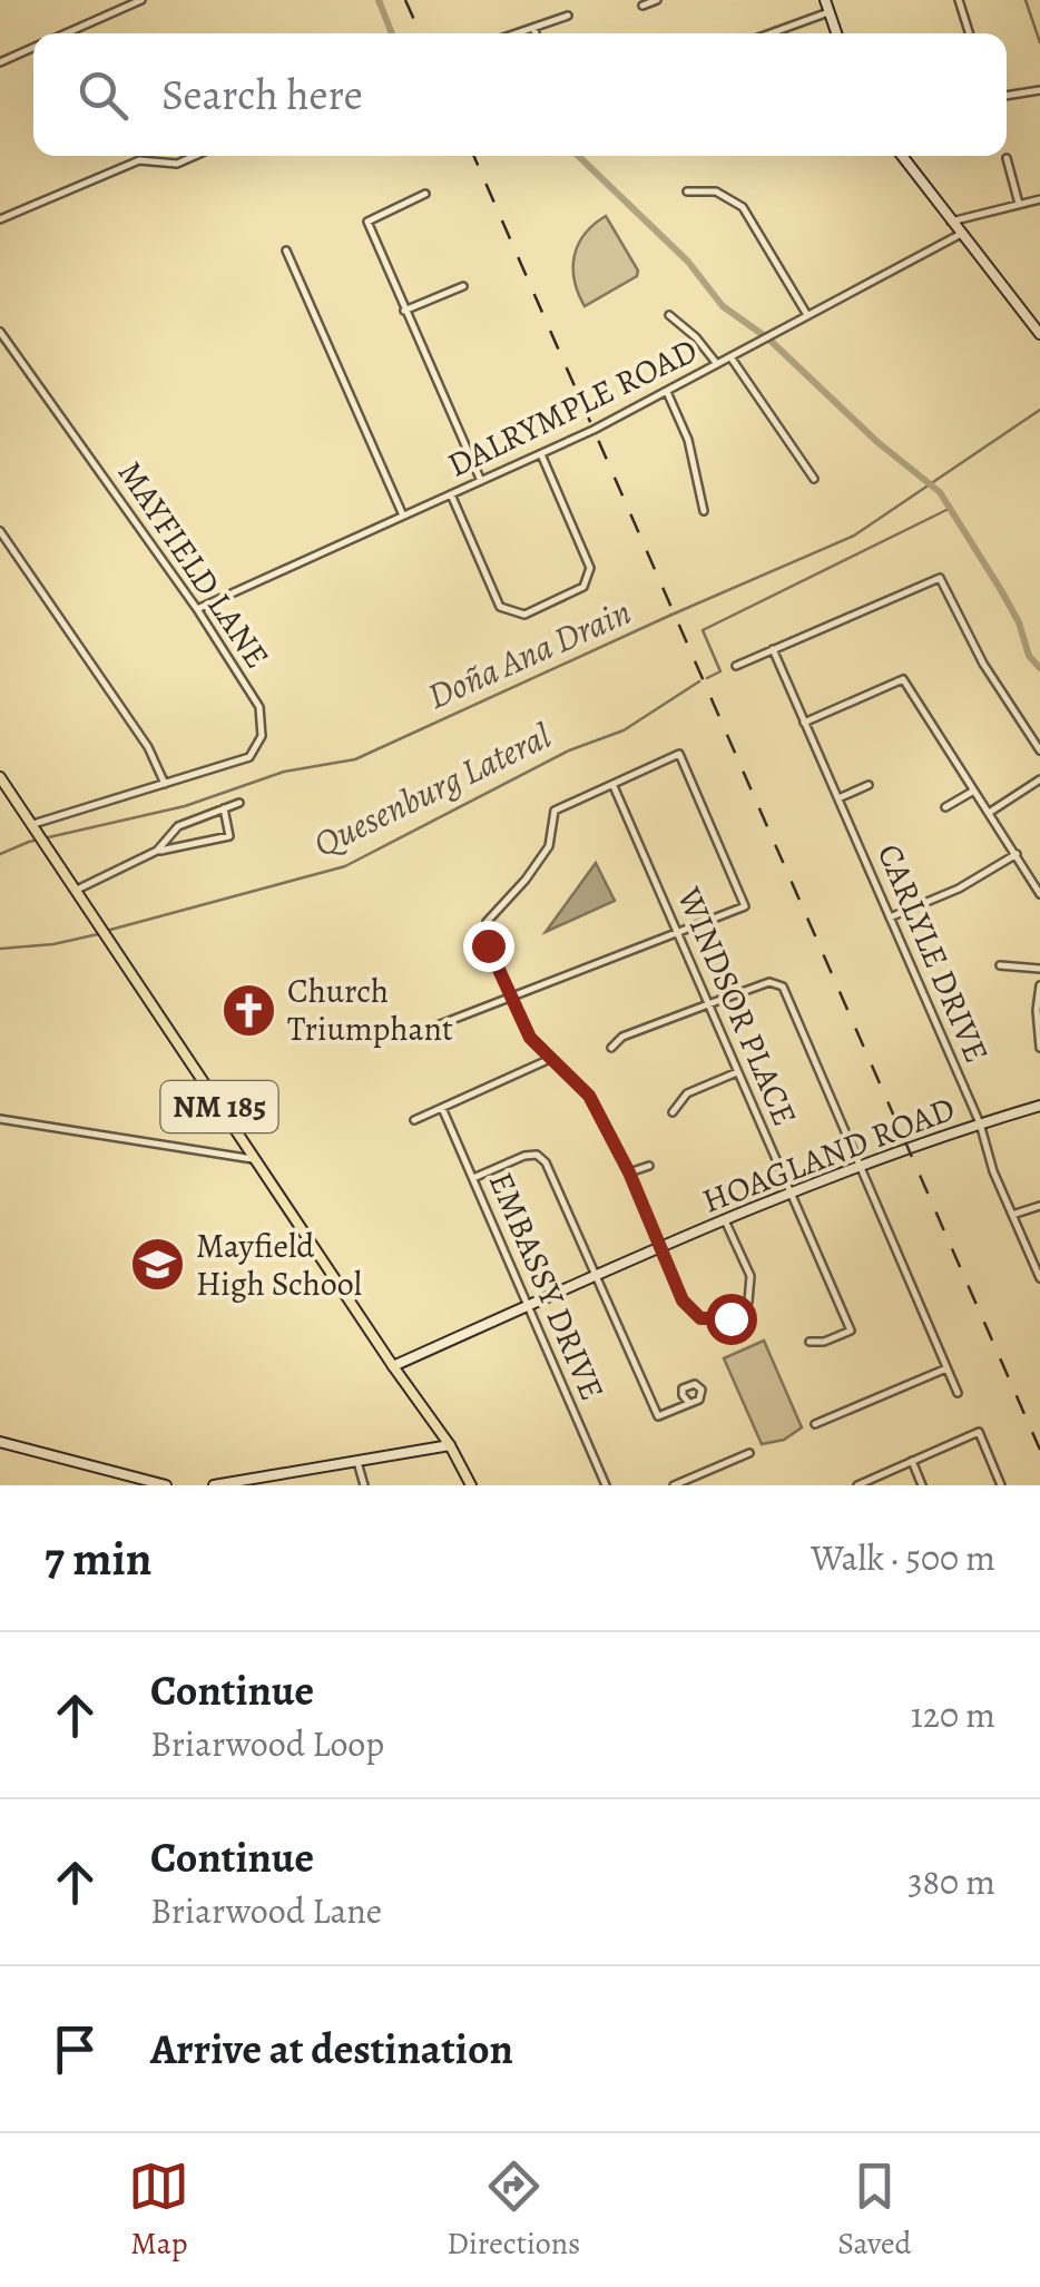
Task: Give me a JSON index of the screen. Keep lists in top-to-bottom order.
{
  "streets": {
    "main road": ["NM 185"],
    "street": [
      "DALRYMPLE ROAD",
      "MAYFIELD LANE",
      "CARLYLE DRIVE",
      "WINDSOR PLACE",
      "HOAGLAND ROAD",
      "EMBASSY DRIVE"
    ]
  },
  "crossings": [
    ["DALRYMPLE ROAD", "MAYFIELD LANE"],
    ["MAYFIELD LANE", "NM 185"],
    ["CARLYLE DRIVE", "HOAGLAND ROAD"],
    ["WINDSOR PLACE", "HOAGLAND ROAD"],
    ["NM 185", "HOAGLAND ROAD"],
    ["HOAGLAND ROAD", "EMBASSY DRIVE"]
  ],
  "water": ["Doña Ana Drain", "Quesenburg Lateral"],
  "places": {
    "church": ["Church Triumphant"],
    "school or university": ["Mayfield High School"]
  },
  "page": {
    "search": "Search here",
    "heading": ["7 min", "Walk · 500 m"],
    "list": [
      ["Continue", "Briarwood Loop", "120 m"],
      ["Continue", "Briarwood Lane", "380 m"],
      "Arrive at destination"
    ],
    "nav": ["Map", "Directions", "Saved"]
  }
}
